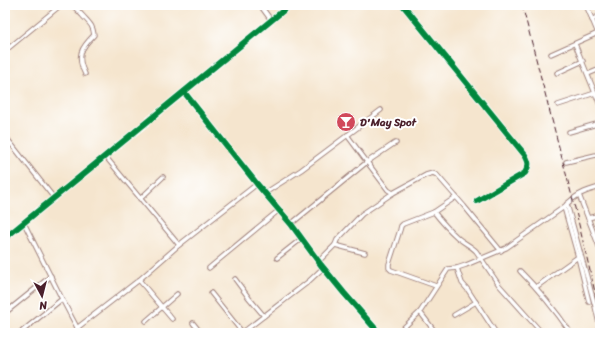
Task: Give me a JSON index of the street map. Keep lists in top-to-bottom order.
{
  "places": {
    "bar": ["D'May Spot"]
  },
  "north": "bottom"
}
